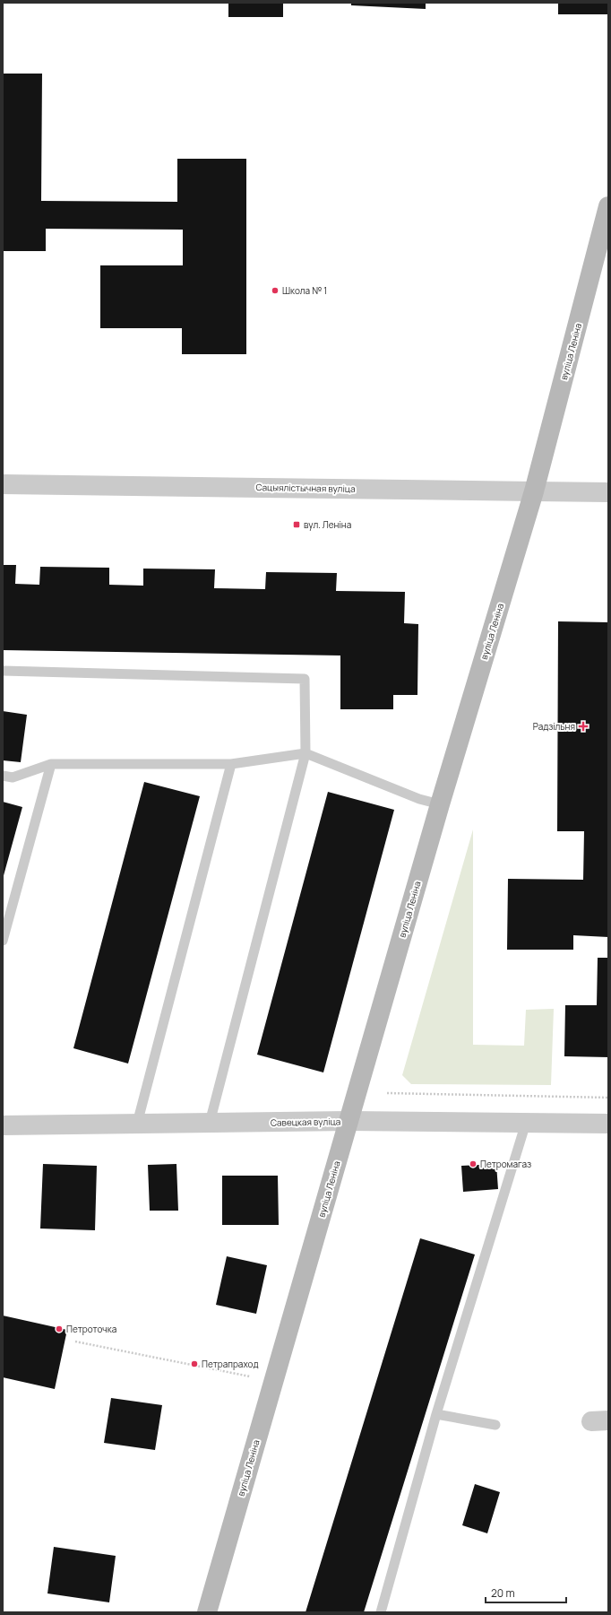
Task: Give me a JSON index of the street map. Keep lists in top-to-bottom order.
{
  "streets": {
    "main road": ["вуліца Леніна"],
    "street": ["Сацыялістычная вуліца", "Савецкая вуліца"]
  },
  "crossings": [
    ["вуліца Леніна", "Сацыялістычная вуліца"],
    ["вуліца Леніна", "Савецкая вуліца"]
  ],
  "places": {
    "other": [
      "Школа № 1",
      "Петромагаз",
      "Петроточка",
      "Петрапраход"
    ],
    "transit": ["вул. Леніна"],
    "health": ["Радзільня"]
  },
  "scale_bar": "20 m"
}
